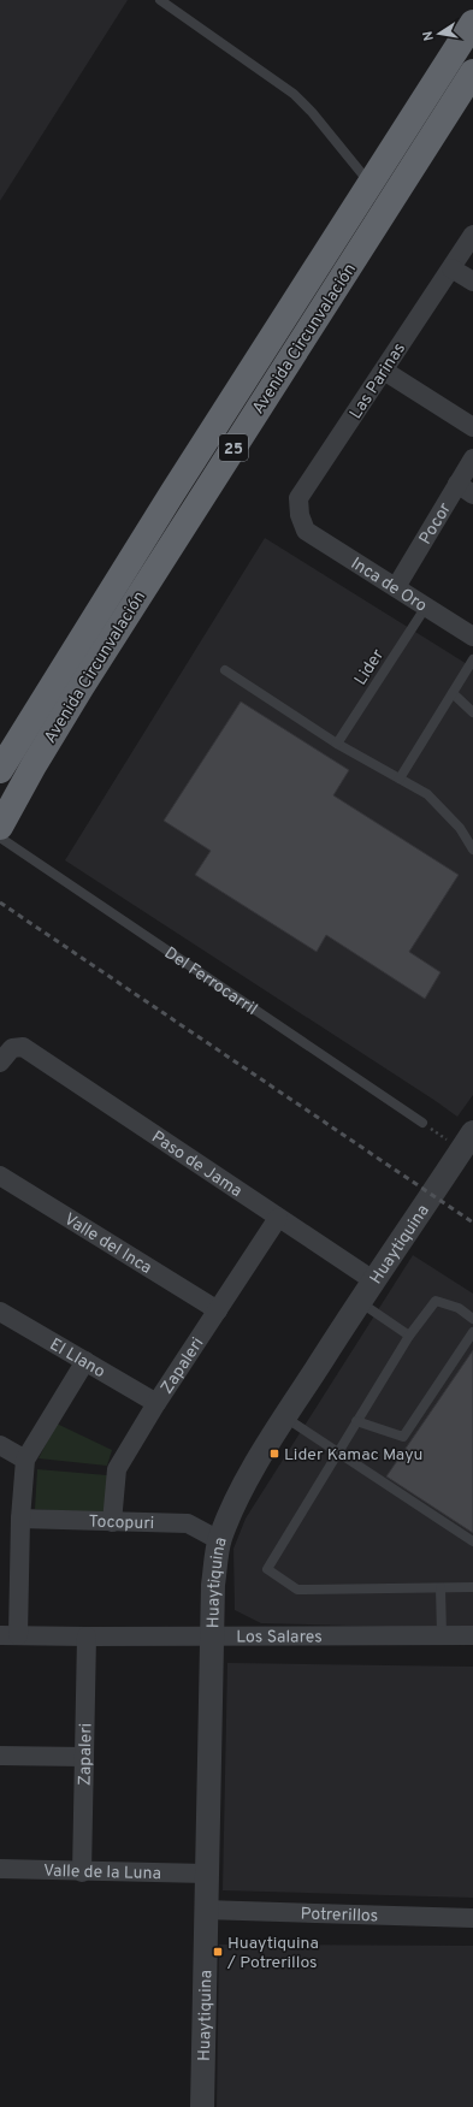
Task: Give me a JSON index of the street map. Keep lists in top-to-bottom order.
{
  "streets": {
    "highway": ["Avenida Circunvalación", "25"],
    "street": [
      "Las Parinas",
      "Pocor",
      "Inca de Oro",
      "Paso de Jama",
      "Valle del Inca",
      "Huaytiquina",
      "El Llano",
      "Zapaleri",
      "Tocopuri",
      "Los Salares",
      "Valle de la Luna",
      "Potrerillos"
    ],
    "lane": ["Lider", "Del Ferrocarril"]
  },
  "crossings": [
    ["Las Parinas", "Inca de Oro"],
    ["Pocor", "Inca de Oro"],
    ["Inca de Oro", "Lider"],
    ["Paso de Jama", "Huaytiquina"],
    ["Paso de Jama", "Zapaleri"],
    ["Valle del Inca", "Zapaleri"],
    ["Huaytiquina", "Tocopuri"],
    ["Huaytiquina", "Los Salares"],
    ["Huaytiquina", "Valle de la Luna"],
    ["Huaytiquina", "Potrerillos"],
    ["El Llano", "Zapaleri"],
    ["Zapaleri", "Tocopuri"],
    ["Zapaleri", "Los Salares"],
    ["Zapaleri", "Valle de la Luna"]
  ],
  "places": {
    "transit": ["Lider Kamac Mayu", "Huaytiquina / Potrerillos"]
  },
  "north": "left"
}
